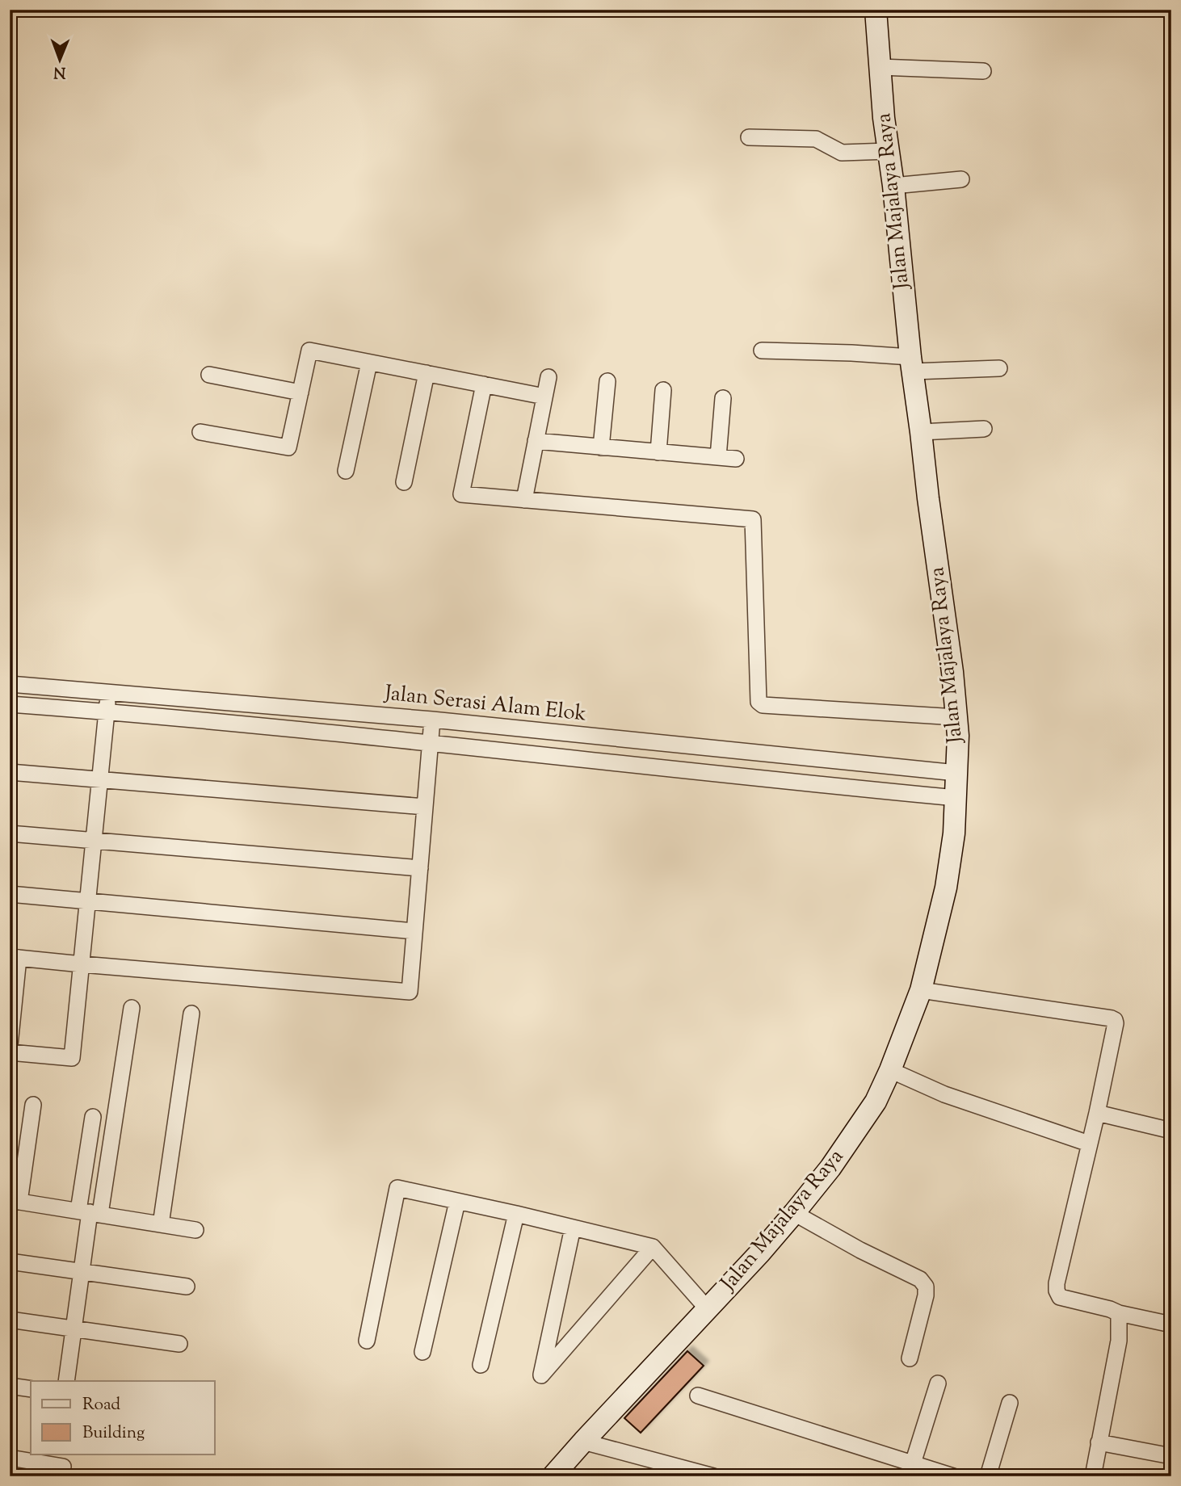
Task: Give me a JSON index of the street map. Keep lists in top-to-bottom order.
{
  "streets": {
    "street": ["Jalan Majalaya Raya", "Jalan Serasi Alam Elok"]
  },
  "crossings": [
    ["Jalan Majalaya Raya", "Jalan Serasi Alam Elok"]
  ],
  "legend": ["Road", "Building"],
  "north": "bottom"
}
